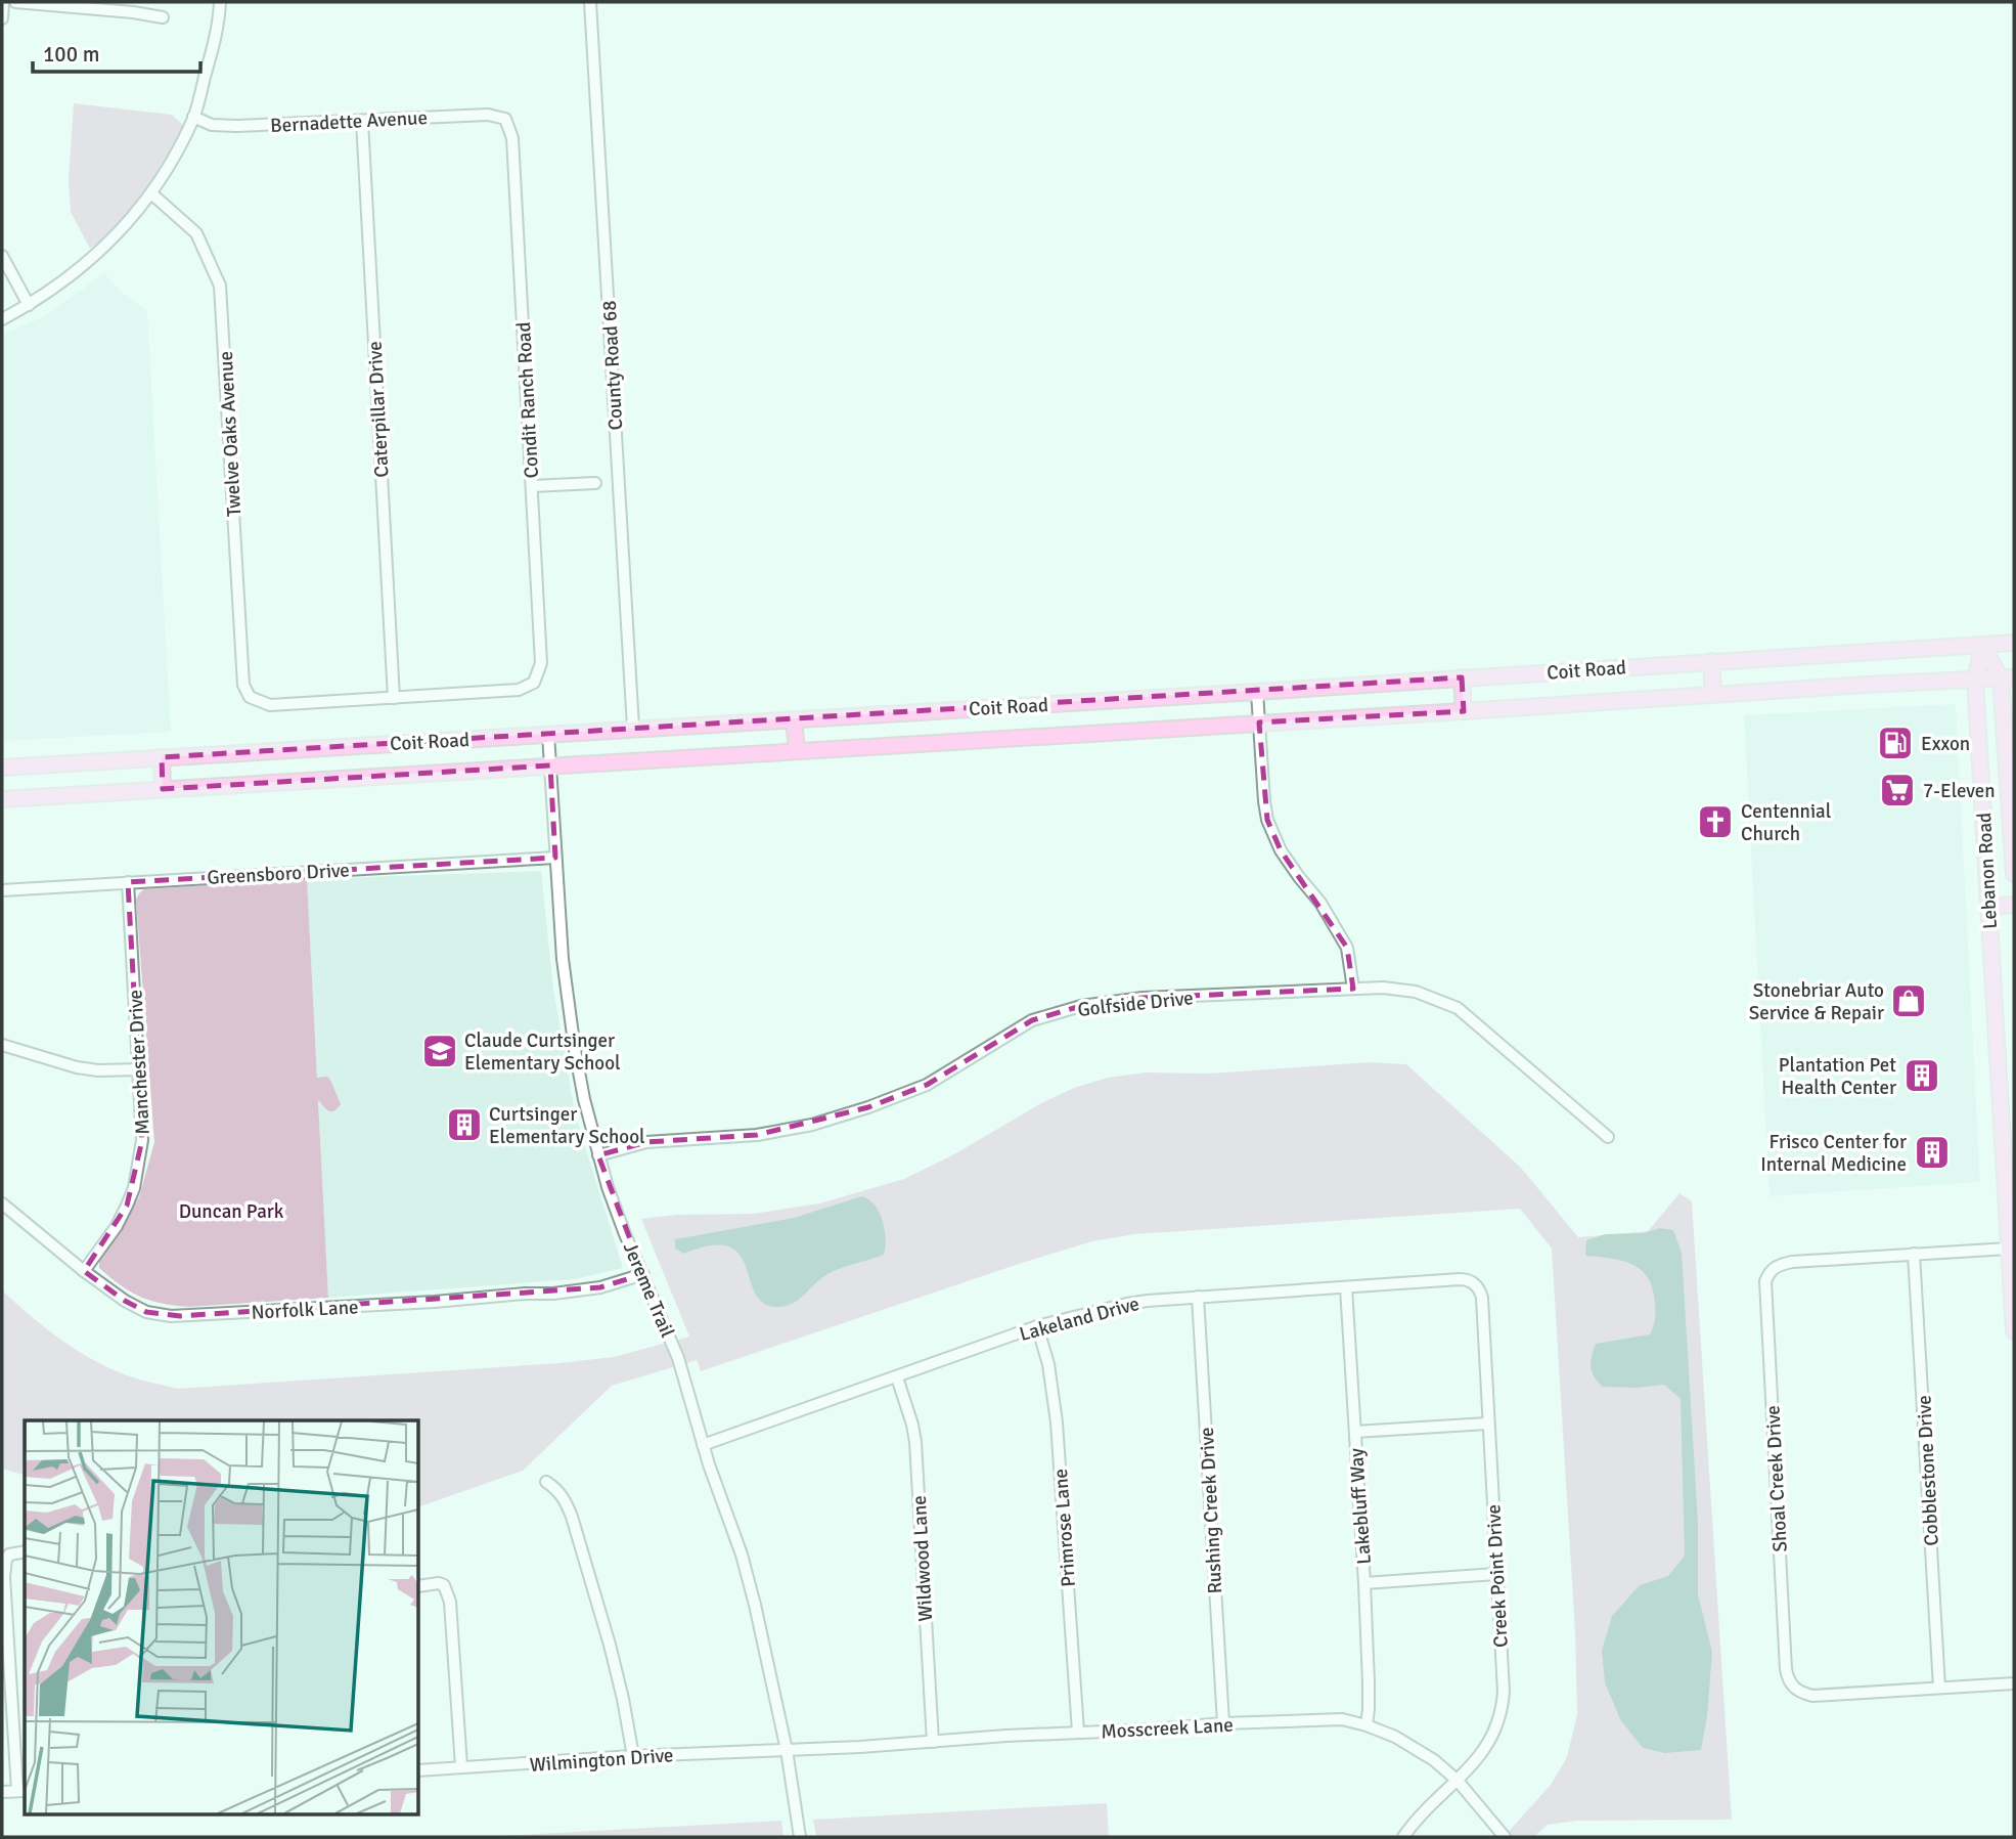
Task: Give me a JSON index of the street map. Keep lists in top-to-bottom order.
{
  "streets": {
    "main road": ["Coit Road", "Lebanon Road"],
    "street": [
      "Bernadette Avenue",
      "County Road 68",
      "Condit Ranch Road",
      "Caterpillar Drive",
      "Twelve Oaks Avenue",
      "Greensboro Drive",
      "Golfside Drive",
      "Manchester Drive",
      "Jereme Trail",
      "Norfolk Lane",
      "Lakeland Drive",
      "Cobblestone Drive",
      "Shoal Creek Drive",
      "Lakebluff Way",
      "Rushing Creek Drive",
      "Primrose Lane",
      "Wildwood Lane",
      "Creek Point Drive",
      "Mosscreek Lane",
      "Wilmington Drive"
    ]
  },
  "crossings": [
    ["Bernadette Avenue", "Condit Ranch Road"],
    ["Bernadette Avenue", "Caterpillar Drive"],
    ["County Road 68", "Coit Road"],
    ["Condit Ranch Road", "Caterpillar Drive"],
    ["Condit Ranch Road", "Twelve Oaks Avenue"],
    ["Caterpillar Drive", "Twelve Oaks Avenue"],
    ["Coit Road", "Lebanon Road"],
    ["Coit Road", "Jereme Trail"],
    ["Greensboro Drive", "Manchester Drive"],
    ["Greensboro Drive", "Jereme Trail"],
    ["Golfside Drive", "Jereme Trail"],
    ["Manchester Drive", "Norfolk Lane"],
    ["Jereme Trail", "Norfolk Lane"],
    ["Jereme Trail", "Lakeland Drive"],
    ["Jereme Trail", "Mosscreek Lane"],
    ["Jereme Trail", "Wilmington Drive"],
    ["Lakeland Drive", "Lakebluff Way"],
    ["Lakeland Drive", "Rushing Creek Drive"],
    ["Lakeland Drive", "Primrose Lane"],
    ["Lakeland Drive", "Wildwood Lane"],
    ["Lakeland Drive", "Creek Point Drive"],
    ["Cobblestone Drive", "Shoal Creek Drive"],
    ["Lakebluff Way", "Mosscreek Lane"],
    ["Rushing Creek Drive", "Mosscreek Lane"],
    ["Primrose Lane", "Mosscreek Lane"],
    ["Wildwood Lane", "Mosscreek Lane"],
    ["Creek Point Drive", "Mosscreek Lane"],
    ["Mosscreek Lane", "Wilmington Drive"]
  ],
  "parks": ["Duncan Park"],
  "places": {
    "fuel station": ["Exxon"],
    "supermarket": ["7-Eleven"],
    "church": ["Centennial Church"],
    "shop": ["Stonebriar Auto Service & Repair"],
    "school or university": ["Claude Curtsinger Elementary School"],
    "building": ["Plantation Pet Health Center", "Curtsinger Elementary School", "Frisco Center for Internal Medicine"]
  },
  "scale_bar": "100 m"
}
